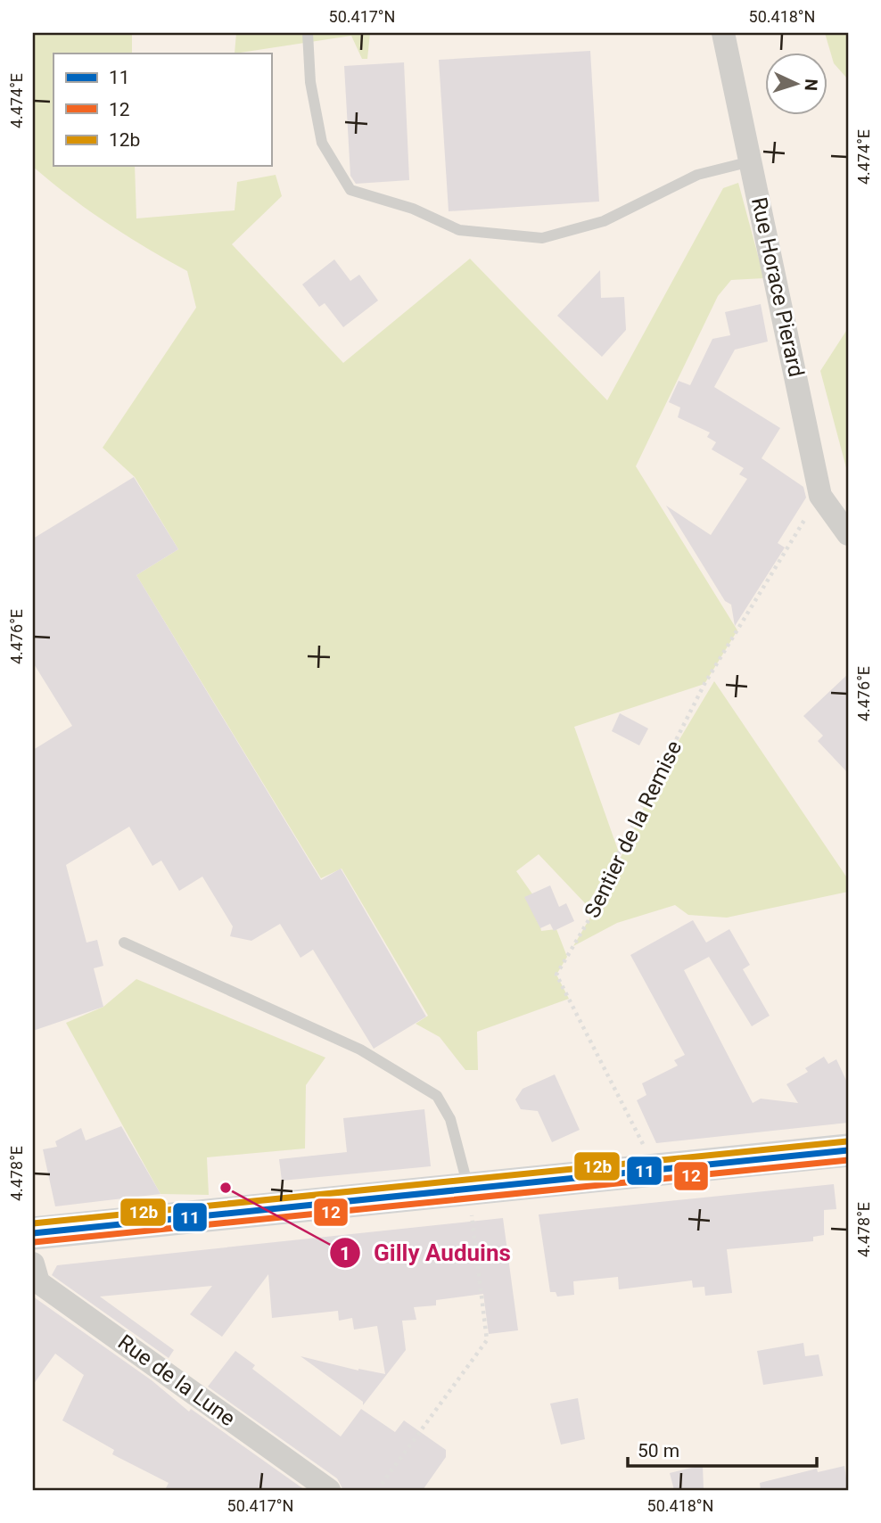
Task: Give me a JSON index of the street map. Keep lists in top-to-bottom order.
{
  "streets": {
    "street": ["Rue Horace Pierard", "Rue de la Lune"],
    "path": ["Sentier de la Remise"]
  },
  "crossings": [
    ["Rue Horace Pierard", "Sentier de la Remise"]
  ],
  "places": ["Gilly Auduins"],
  "lines": ["transit line 12b", "transit line 11", "transit line 12"],
  "legend": ["11", "12", "12b"],
  "scale_bar": "50 m",
  "north": "right",
  "coordinates": [
    "50.417°N",
    "50.418°N",
    "4.474°E",
    "4.476°E",
    "4.478°E"
  ]
}
